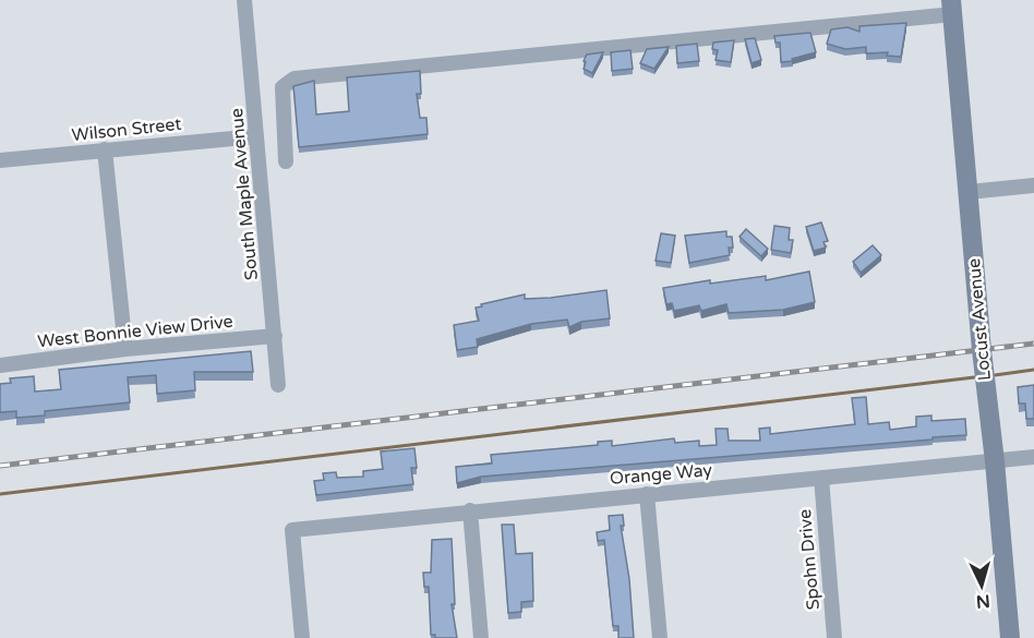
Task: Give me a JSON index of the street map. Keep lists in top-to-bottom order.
{
  "streets": {
    "street": [
      "Wilson Street",
      "South Maple Avenue",
      "Locust Avenue",
      "West Bonnie View Drive",
      "Orange Way",
      "Spohn Drive"
    ]
  },
  "crossings": [
    ["Wilson Street", "South Maple Avenue"],
    ["South Maple Avenue", "West Bonnie View Drive"],
    ["Locust Avenue", "Orange Way"],
    ["Orange Way", "Spohn Drive"]
  ],
  "north": "bottom"
}
